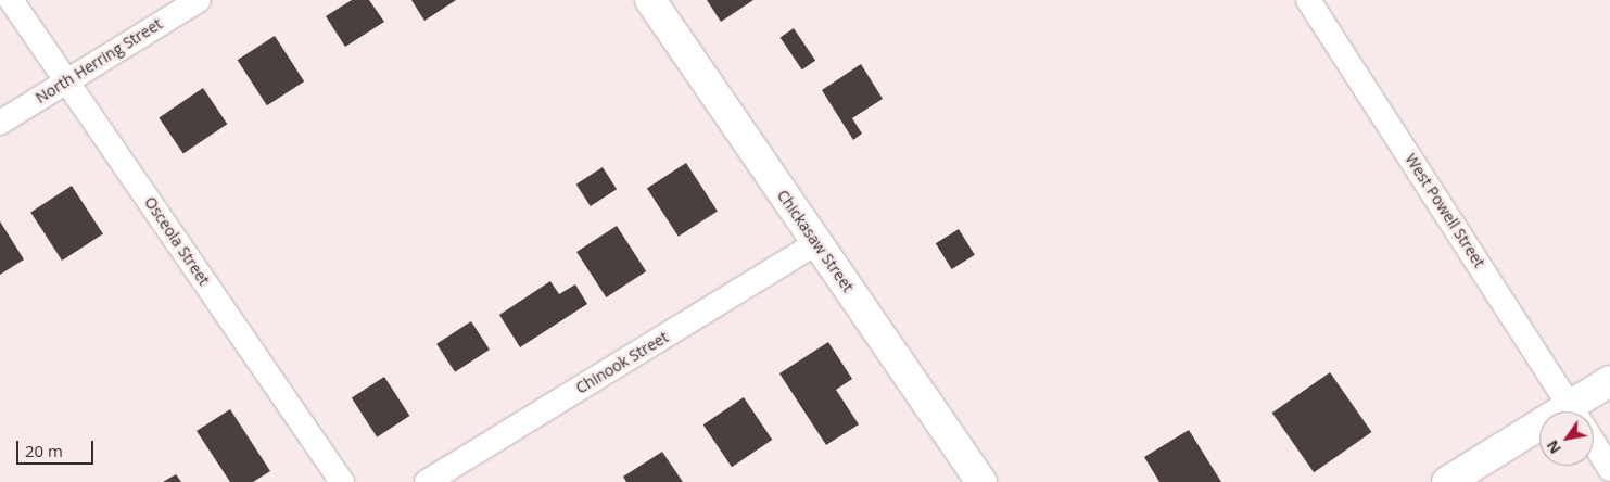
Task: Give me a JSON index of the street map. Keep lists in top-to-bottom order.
{
  "streets": {
    "street": [
      "North Herring Street",
      "West Powell Street",
      "Osceola Street",
      "Chickasaw Street",
      "Chinook Street"
    ]
  },
  "crossings": [
    ["North Herring Street", "Osceola Street"],
    ["Chickasaw Street", "Chinook Street"]
  ],
  "scale_bar": "20 m",
  "north": "bottom left"
}
